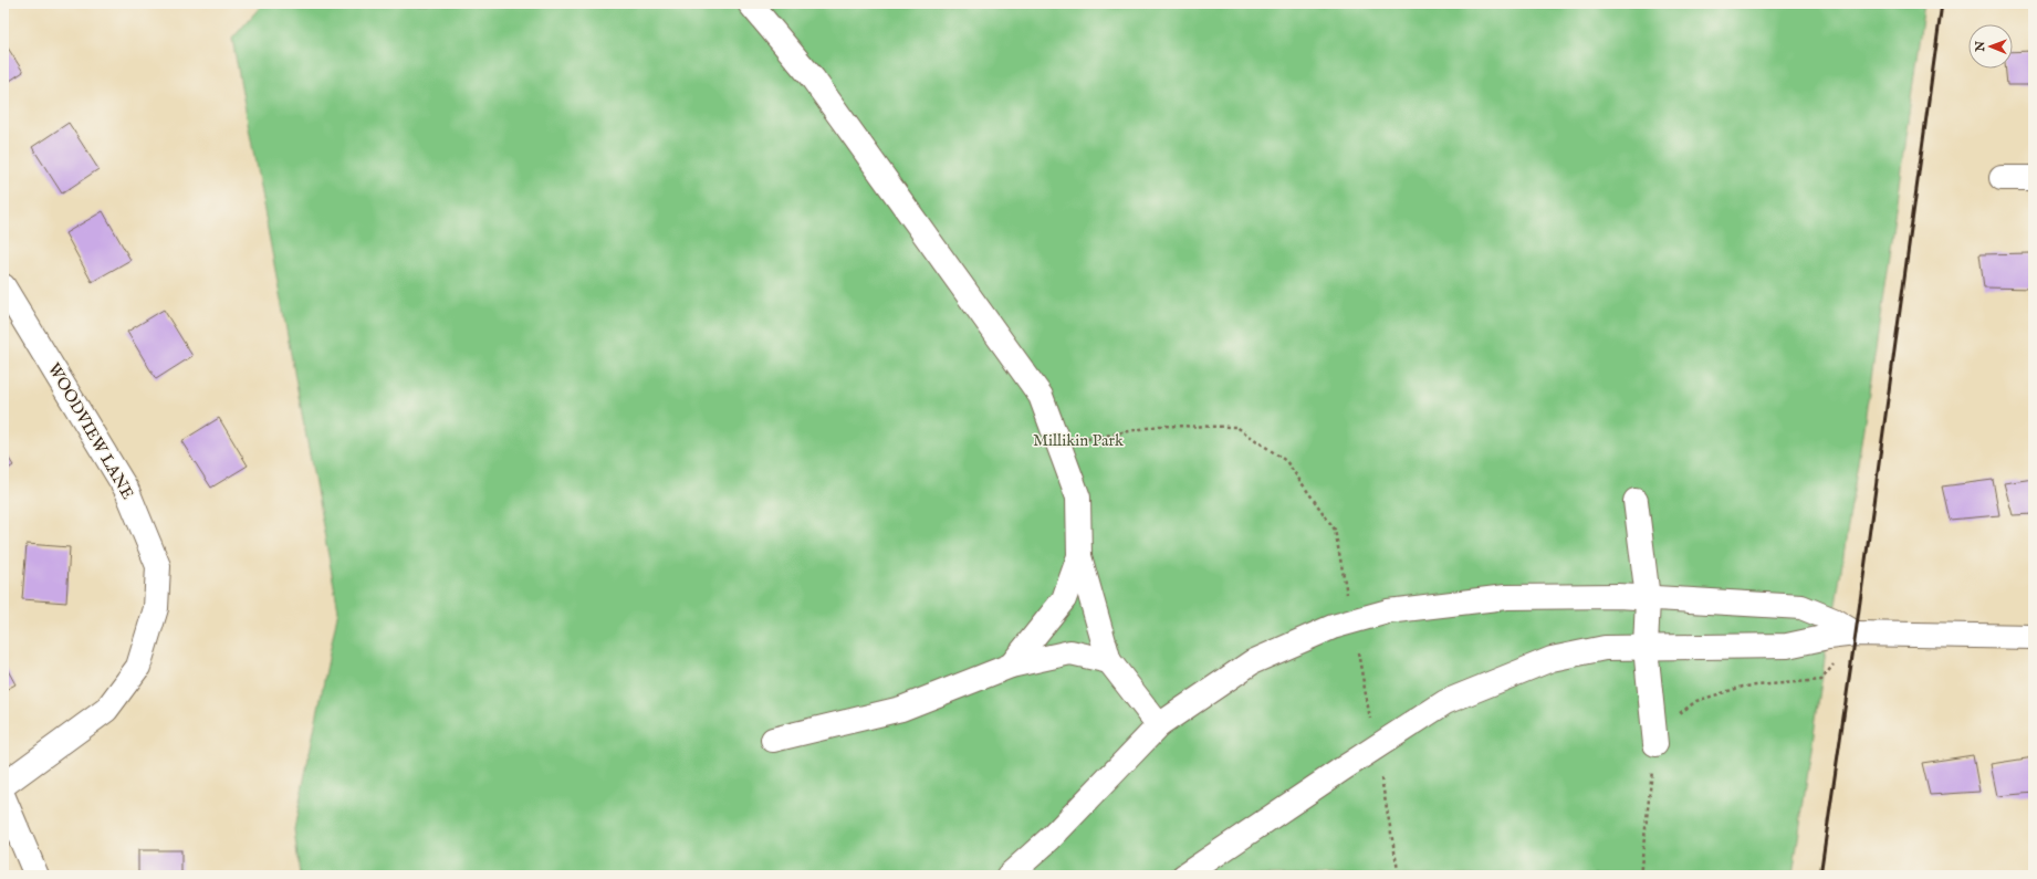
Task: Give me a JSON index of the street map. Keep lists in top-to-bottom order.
{
  "streets": {
    "street": ["WOODVIEW LANE"]
  },
  "parks": ["Millikin Park"],
  "north": "left"
}
